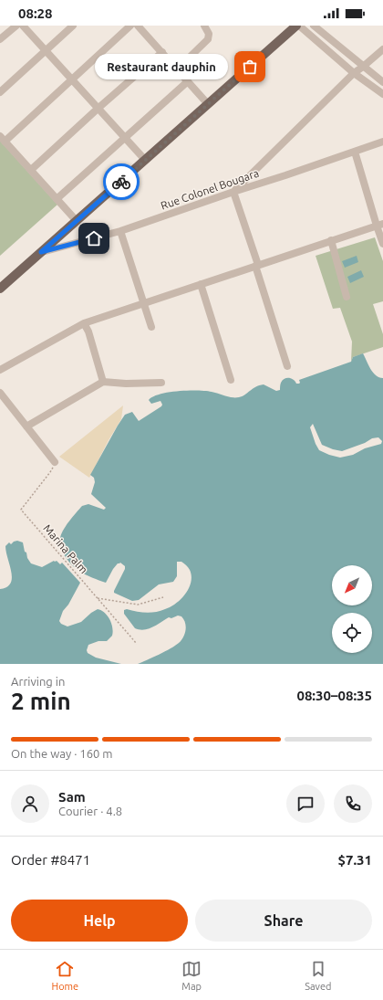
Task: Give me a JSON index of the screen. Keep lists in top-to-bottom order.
{
  "streets": {
    "street": ["Rue Colonel Bougara"],
    "path": ["Marina Palm"]
  },
  "places": ["Restaurant dauphin"],
  "north": "bottom left",
  "page": {
    "status": "08:28",
    "bubble": "Restaurant dauphin",
    "heading": ["2 min", "Arriving in", "08:30–08:35"],
    "panel": [
      "Sam",
      "Courier · 4.8",
      "Order #8471",
      "$7.31"
    ],
    "bar": "On the way · 160 m",
    "buttons": ["Help", "Share"],
    "tabs": ["Home", "Map", "Saved"]
  }
}
